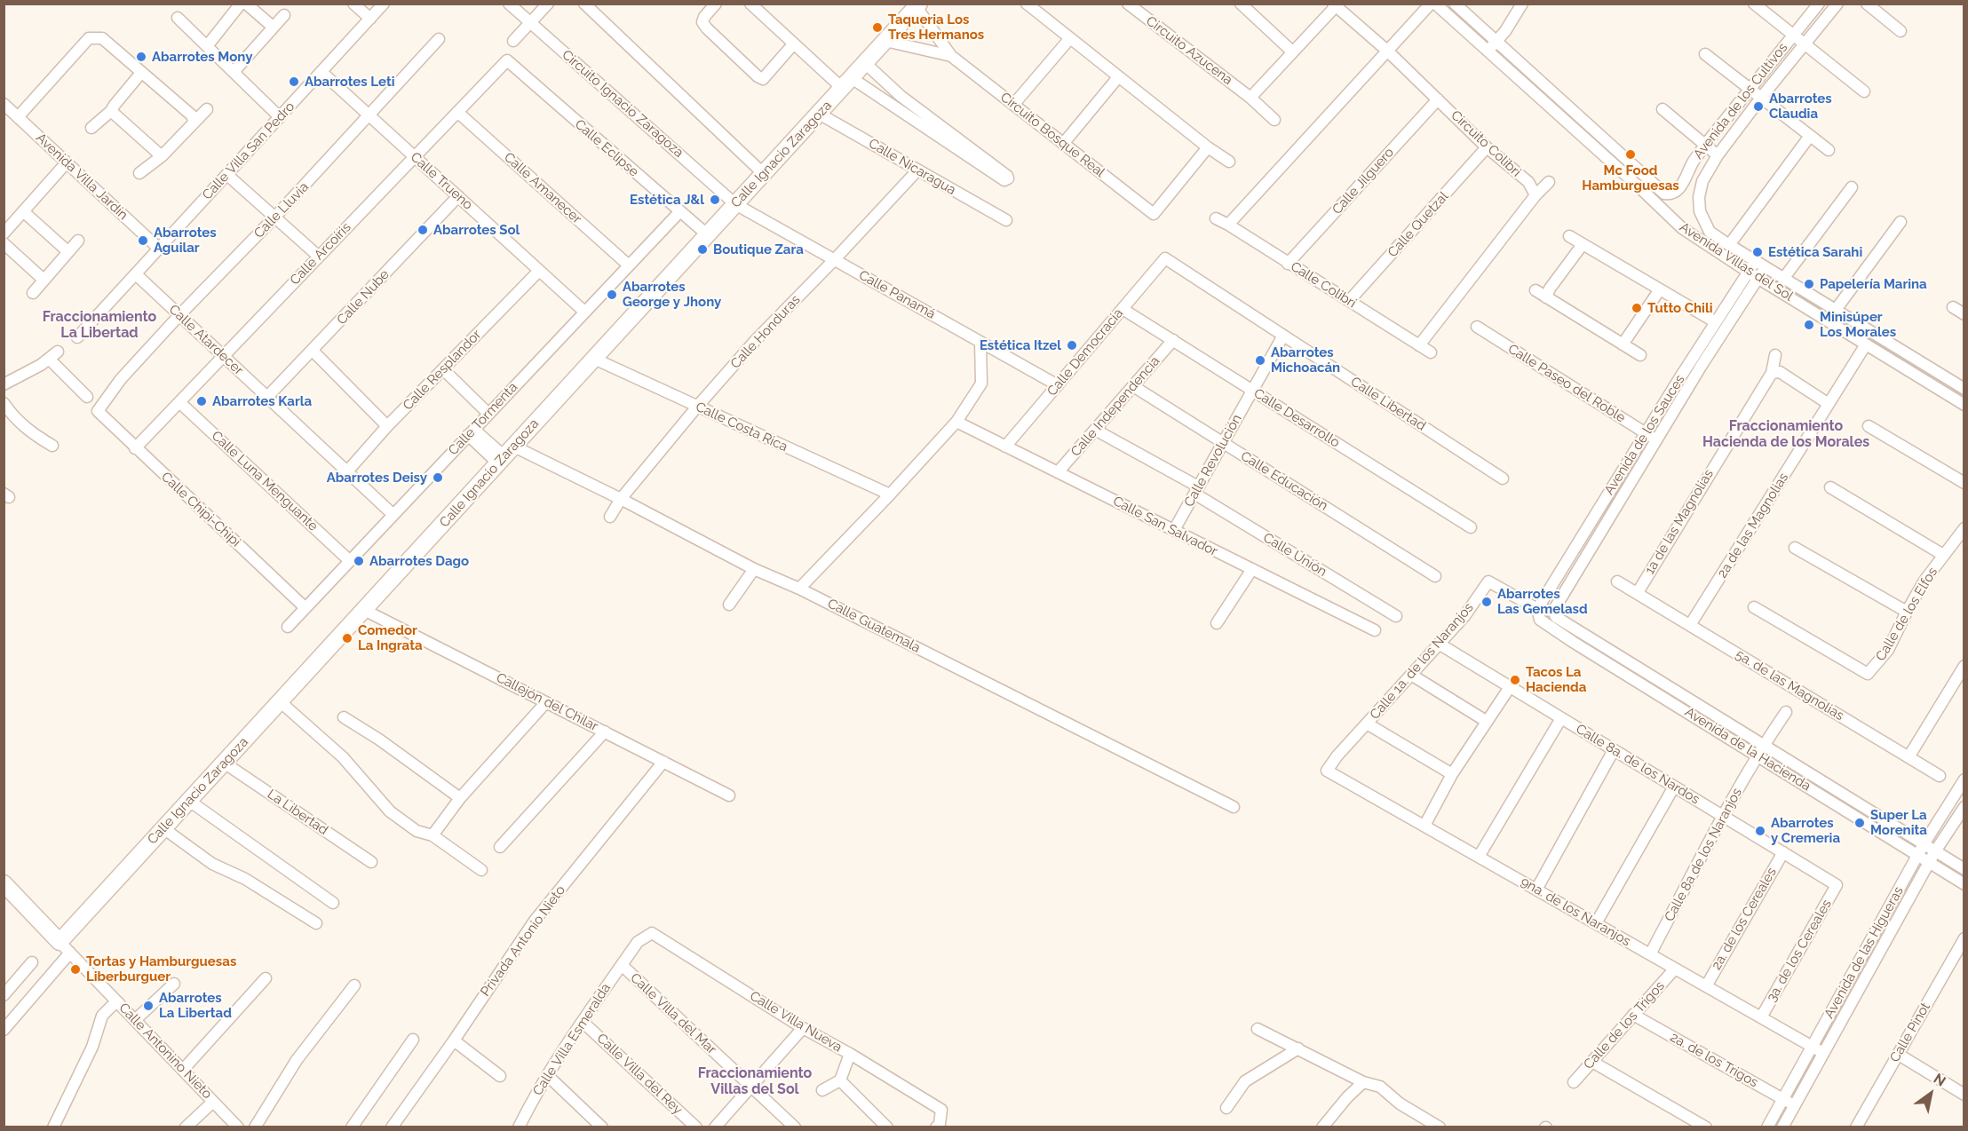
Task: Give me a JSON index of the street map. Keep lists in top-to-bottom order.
{
  "streets": {
    "main road": ["Calle Ignacio Zaragoza", "Calle Antonino Nieto"],
    "street": [
      "Circuito Azucena",
      "Avenida de los Cultivos",
      "Circuito Ignacio Zaragoza",
      "Circuito Bosque Real",
      "Circuito Colibri",
      "Calle Eclipse",
      "Calle Villa San Pedro",
      "Calle Nicaragua",
      "Avenida Villa Jardín",
      "Calle Trueno",
      "Calle Jilguero",
      "Calle Amanecer",
      "Calle Lluvia",
      "Calle Quetzal",
      "Calle Arcoíris",
      "Avenida Villas del Sol",
      "Calle Colibrí",
      "Calle Panamá",
      "Calle Nube",
      "Calle Honduras",
      "Calle Atardecer",
      "Calle Democracia",
      "Calle Resplandor",
      "Calle Paseo del Roble",
      "Calle Libertad",
      "Calle Independencia",
      "Calle Desarrollo",
      "Calle Tormenta",
      "Calle Costa Rica",
      "Avenida de los Sauces",
      "Calle Revolución",
      "Calle Luna Menguante",
      "Calle Educación",
      "Calle Chipi-Chipi",
      "1a de las Magnolias",
      "2a de las Magnolias",
      "Calle San Salvador",
      "Calle Unión",
      "Calle de los Elfos",
      "Calle Guatemala",
      "Calle 1a. de los Naranjos",
      "5a. de las Magnolias",
      "Callejón del Chilar",
      "Avenida de la Hacienda",
      "Calle 8a. de los Nardos",
      "La Libertad",
      "Calle 8a de los Naranjos",
      "9na. de los Naranjos",
      "2a. de los Cereales",
      "Privada Antonio Nieto",
      "3a. de los Cereales",
      "Avenida de las Higueras",
      "Calle Villa del Mar",
      "Calle Villa Nueva",
      "Calle de los Trigos",
      "Calle Pinot",
      "Calle Villa Esmeralda",
      "2a. de los Trigos",
      "Calle Villa del Rey"
    ]
  },
  "crossings": [
    ["Avenida de los Cultivos", "Avenida Villas del Sol"],
    ["Circuito Ignacio Zaragoza", "Calle Ignacio Zaragoza"],
    ["Circuito Ignacio Zaragoza", "Calle Panamá"],
    ["Circuito Bosque Real", "Calle Ignacio Zaragoza"],
    ["Circuito Colibri", "Calle Jilguero"],
    ["Circuito Colibri", "Calle Quetzal"],
    ["Calle Eclipse", "Calle Ignacio Zaragoza"],
    ["Calle Eclipse", "Calle Arcoíris"],
    ["Calle Eclipse", "Calle Tormenta"],
    ["Calle Villa San Pedro", "Avenida Villa Jardín"],
    ["Calle Villa San Pedro", "Calle Trueno"],
    ["Calle Villa San Pedro", "Calle Atardecer"],
    ["Calle Ignacio Zaragoza", "Calle Nicaragua"],
    ["Calle Ignacio Zaragoza", "Calle Panamá"],
    ["Calle Ignacio Zaragoza", "Calle Costa Rica"],
    ["Calle Ignacio Zaragoza", "Calle Guatemala"],
    ["Calle Ignacio Zaragoza", "Callejón del Chilar"],
    ["Calle Ignacio Zaragoza", "La Libertad"],
    ["Calle Ignacio Zaragoza", "Calle Antonino Nieto"],
    ["Calle Nicaragua", "Calle Honduras"],
    ["Calle Trueno", "Calle Lluvia"],
    ["Calle Trueno", "Calle Arcoíris"],
    ["Calle Trueno", "Calle Nube"],
    ["Calle Trueno", "Calle Resplandor"],
    ["Calle Trueno", "Calle Tormenta"],
    ["Calle Jilguero", "Calle Colibrí"],
    ["Calle Amanecer", "Calle Arcoíris"],
    ["Calle Amanecer", "Calle Tormenta"],
    ["Calle Lluvia", "Calle Atardecer"],
    ["Calle Lluvia", "Calle Chipi-Chipi"],
    ["Calle Quetzal", "Calle Colibrí"],
    ["Calle Arcoíris", "Calle Atardecer"],
    ["Calle Arcoíris", "Calle Luna Menguante"],
    ["Calle Arcoíris", "Calle Chipi-Chipi"],
    ["Avenida Villas del Sol", "Avenida de los Sauces"],
    ["Avenida Villas del Sol", "2a de las Magnolias"],
    ["Calle Panamá", "Calle Honduras"],
    ["Calle Panamá", "Calle Democracia"],
    ["Calle Nube", "Calle Atardecer"],
    ["Calle Honduras", "Calle Costa Rica"],
    ["Calle Honduras", "Calle Guatemala"],
    ["Calle Atardecer", "Calle Resplandor"],
    ["Calle Atardecer", "Calle Tormenta"],
    ["Calle Democracia", "Calle Libertad"],
    ["Calle Democracia", "Calle Desarrollo"],
    ["Calle Democracia", "Calle San Salvador"],
    ["Calle Paseo del Roble", "Avenida de los Sauces"],
    ["Calle Libertad", "Calle Revolución"],
    ["Calle Independencia", "Calle Desarrollo"],
    ["Calle Independencia", "Calle Educación"],
    ["Calle Independencia", "Calle San Salvador"],
    ["Calle Independencia", "Calle Unión"],
    ["Calle Desarrollo", "Calle Revolución"],
    ["Calle Tormenta", "Calle Luna Menguante"],
    ["Calle Tormenta", "Calle Chipi-Chipi"],
    ["Calle Tormenta", "Calle Guatemala"],
    ["Avenida de los Sauces", "Calle 1a. de los Naranjos"],
    ["Avenida de los Sauces", "Avenida de la Hacienda"],
    ["Calle Revolución", "Calle Educación"],
    ["Calle Revolución", "Calle San Salvador"],
    ["Calle Revolución", "Calle Unión"],
    ["1a de las Magnolias", "5a. de las Magnolias"],
    ["2a de las Magnolias", "5a. de las Magnolias"],
    ["Calle 1a. de los Naranjos", "Avenida de la Hacienda"],
    ["Calle 1a. de los Naranjos", "Calle 8a. de los Nardos"],
    ["Calle 1a. de los Naranjos", "9na. de los Naranjos"],
    ["Callejón del Chilar", "Privada Antonio Nieto"],
    ["Avenida de la Hacienda", "Calle 8a de los Naranjos"],
    ["Avenida de la Hacienda", "Avenida de las Higueras"],
    ["Calle 8a. de los Nardos", "Calle 8a de los Naranjos"],
    ["Calle 8a. de los Nardos", "2a. de los Cereales"],
    ["Calle 8a. de los Nardos", "3a. de los Cereales"],
    ["Calle 8a de los Naranjos", "9na. de los Naranjos"],
    ["9na. de los Naranjos", "2a. de los Cereales"],
    ["9na. de los Naranjos", "3a. de los Cereales"],
    ["9na. de los Naranjos", "Avenida de las Higueras"],
    ["9na. de los Naranjos", "Calle de los Trigos"],
    ["Avenida de las Higueras", "2a. de los Trigos"],
    ["Calle Villa del Mar", "Calle Villa Esmeralda"],
    ["Calle Villa Nueva", "Calle Villa Esmeralda"],
    ["Calle de los Trigos", "2a. de los Trigos"],
    ["Calle Villa Esmeralda", "Calle Villa del Rey"]
  ],
  "districts": ["Fraccionamiento La Libertad", "Fraccionamiento Hacienda de los Morales", "Fraccionamiento Villas del Sol"],
  "places": [
    "Taqueria Los Tres Hermanos",
    "Abarrotes Mony",
    "Abarrotes Leti",
    "Abarrotes Claudia",
    "Mc Food Hamburguesas",
    "Estética J&l",
    "Abarrotes Sol",
    "Abarrotes Aguilar",
    "Boutique Zara",
    "Estética Sarahi",
    "Papelería Marina",
    "Abarrotes George y Jhony",
    "Tutto Chili",
    "Minisúper Los Morales",
    "Estética Itzel",
    "Abarrotes Michoacán",
    "Abarrotes Karla",
    "Abarrotes Deisy",
    "Abarrotes Dago",
    "Abarrotes Las Gemelasd",
    "Comedor La Ingrata",
    "Tacos La Hacienda",
    "Super La Morenita",
    "Abarrotes y Cremeria",
    "Tortas y Hamburguesas Liberburguer",
    "Abarrotes La Libertad"
  ],
  "north": "top right"
}
